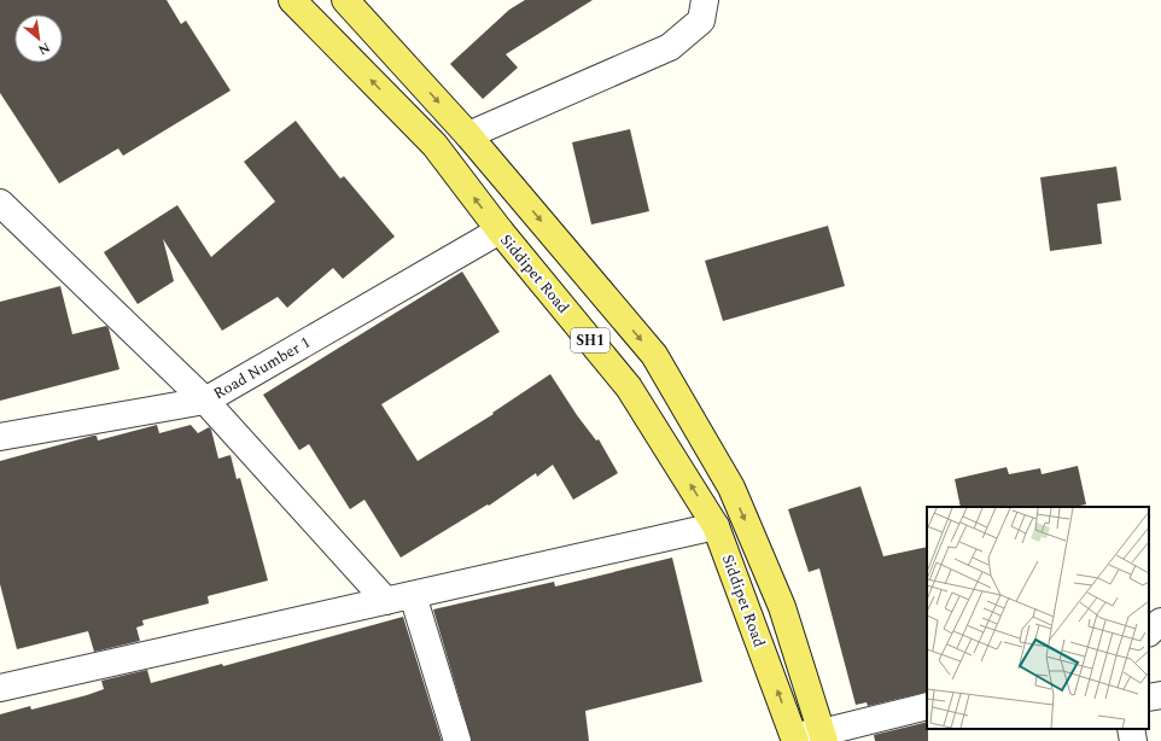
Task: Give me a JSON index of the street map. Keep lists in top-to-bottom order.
{
  "streets": {
    "main road": ["Siddipet Road", "SH1"],
    "street": ["Road Number 1"]
  },
  "crossings": [
    ["Siddipet Road", "Road Number 1"]
  ],
  "north": "bottom right"
}
